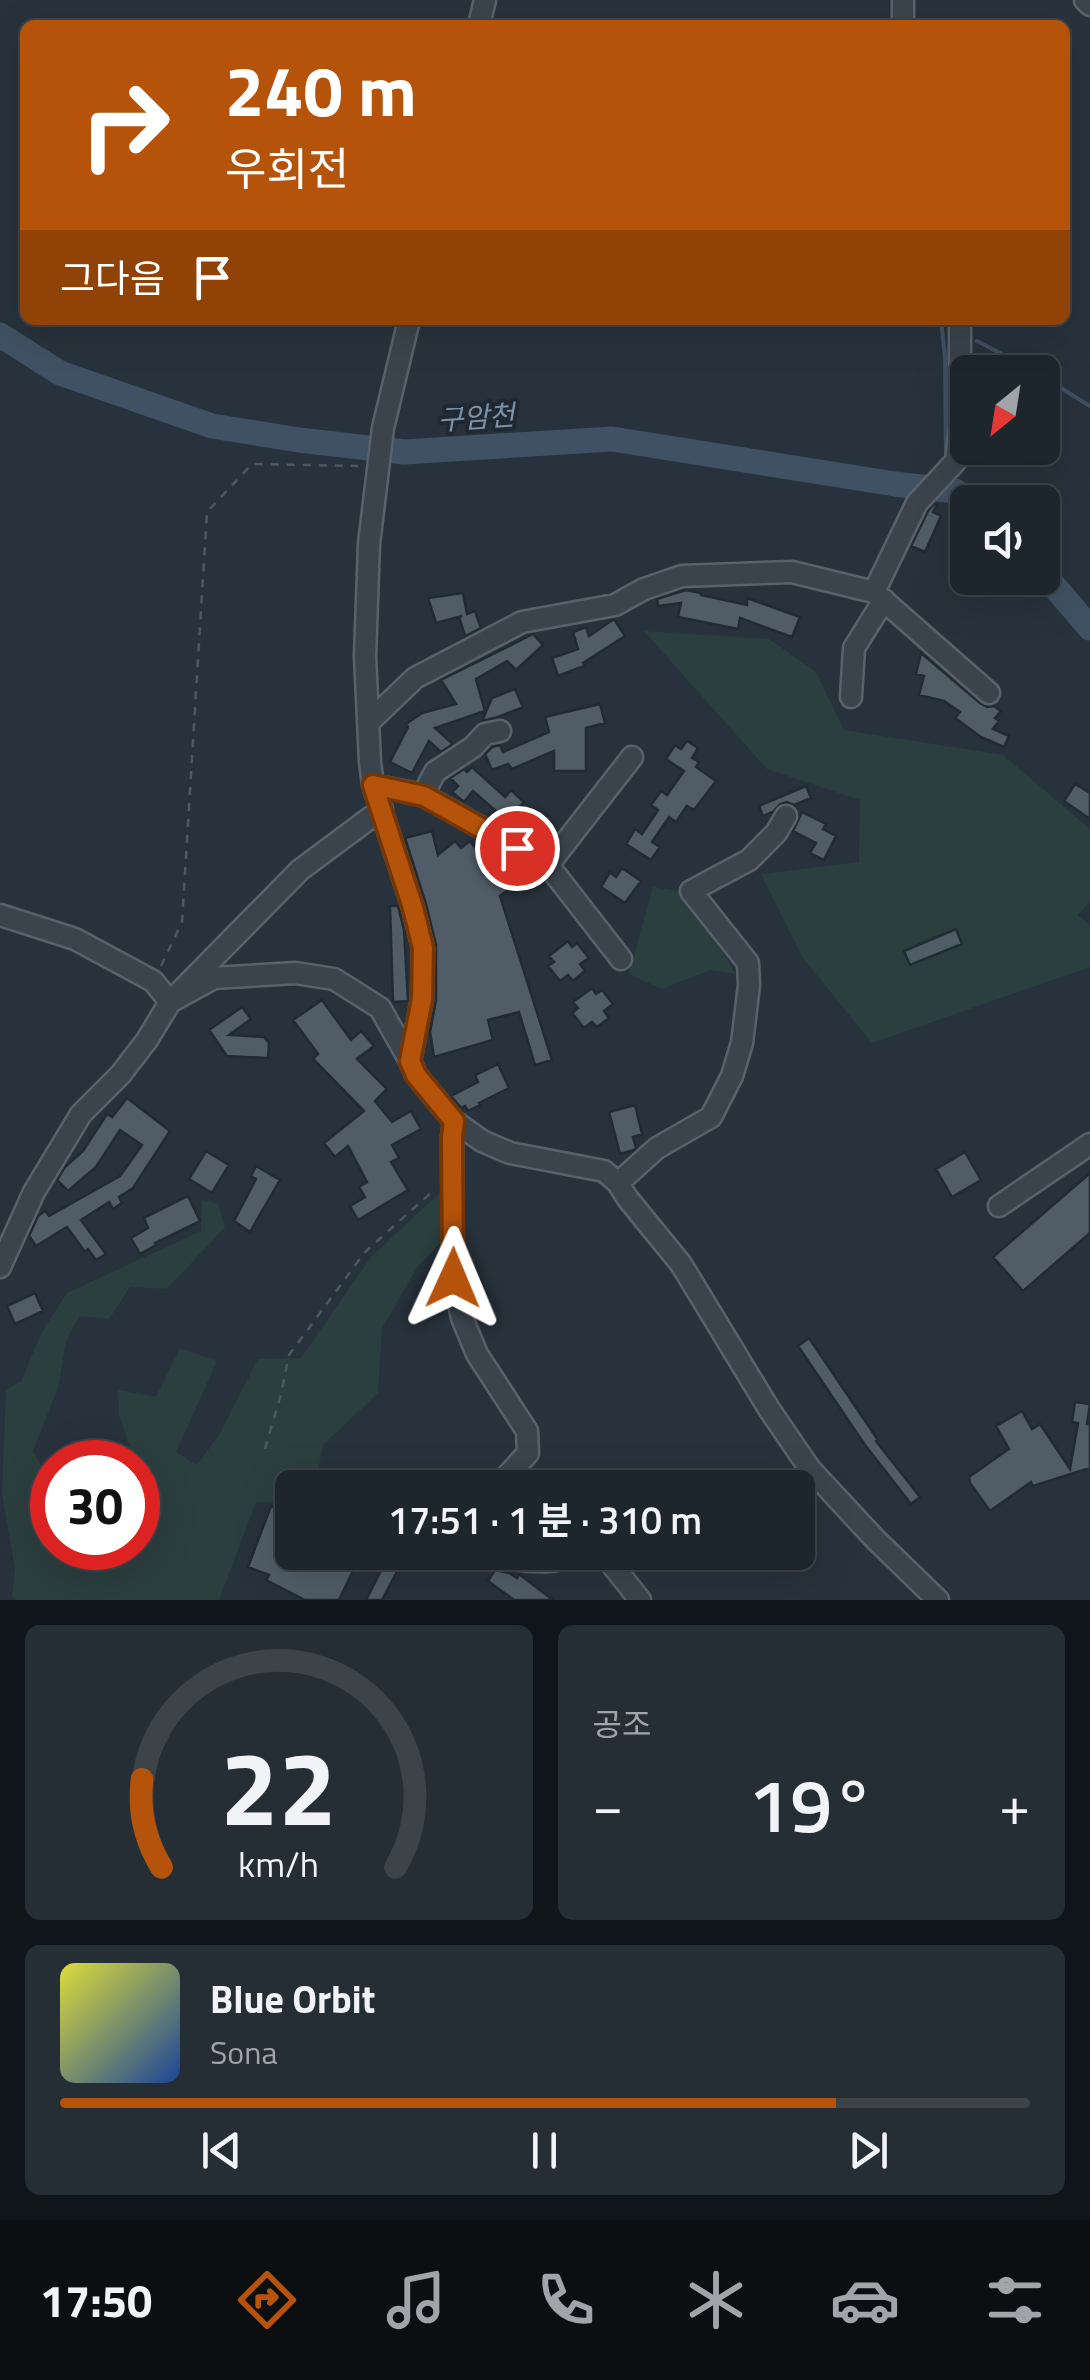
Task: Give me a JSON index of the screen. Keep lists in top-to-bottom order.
{
  "water": ["구암천"],
  "north": "bottom left",
  "page": {
    "turn": ["240 m", "우회전"],
    "then": "그다음",
    "limit": "30",
    "trip": "17:51 · 1 분 · 310 m",
    "tile": "공조",
    "heat": ["−", "19°", "+"],
    "song": ["Blue Orbit", "Sona"],
    "tabs": "17:50",
    "gauge": ["22", "km/h"]
  }
}
